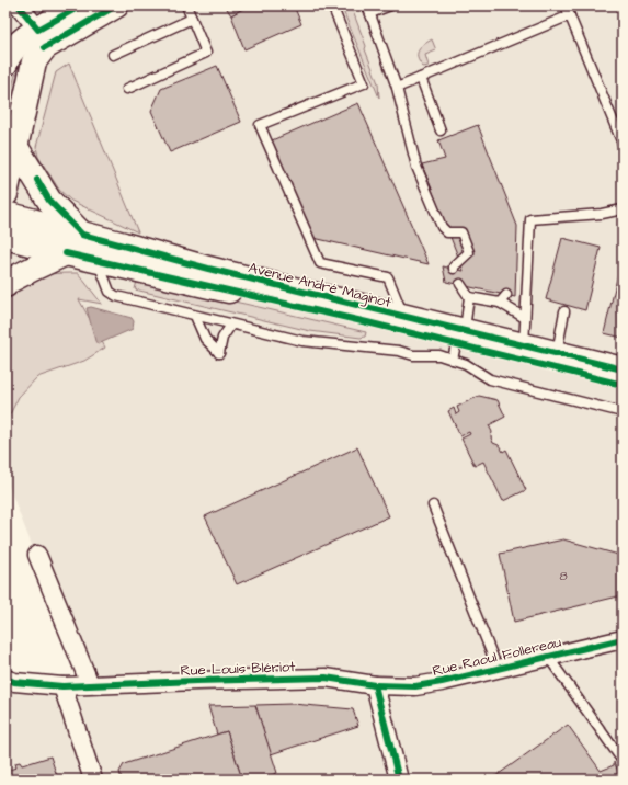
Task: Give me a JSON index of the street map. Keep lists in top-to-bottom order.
{
  "streets": {
    "main road": ["Avenue André Maginot"],
    "street": ["Rue Raoul Follereau", "Rue Louis Blériot"]
  },
  "crossings": [
    ["Rue Raoul Follereau", "Rue Louis Blériot"]
  ],
  "house_numbers": ["8"]
}
